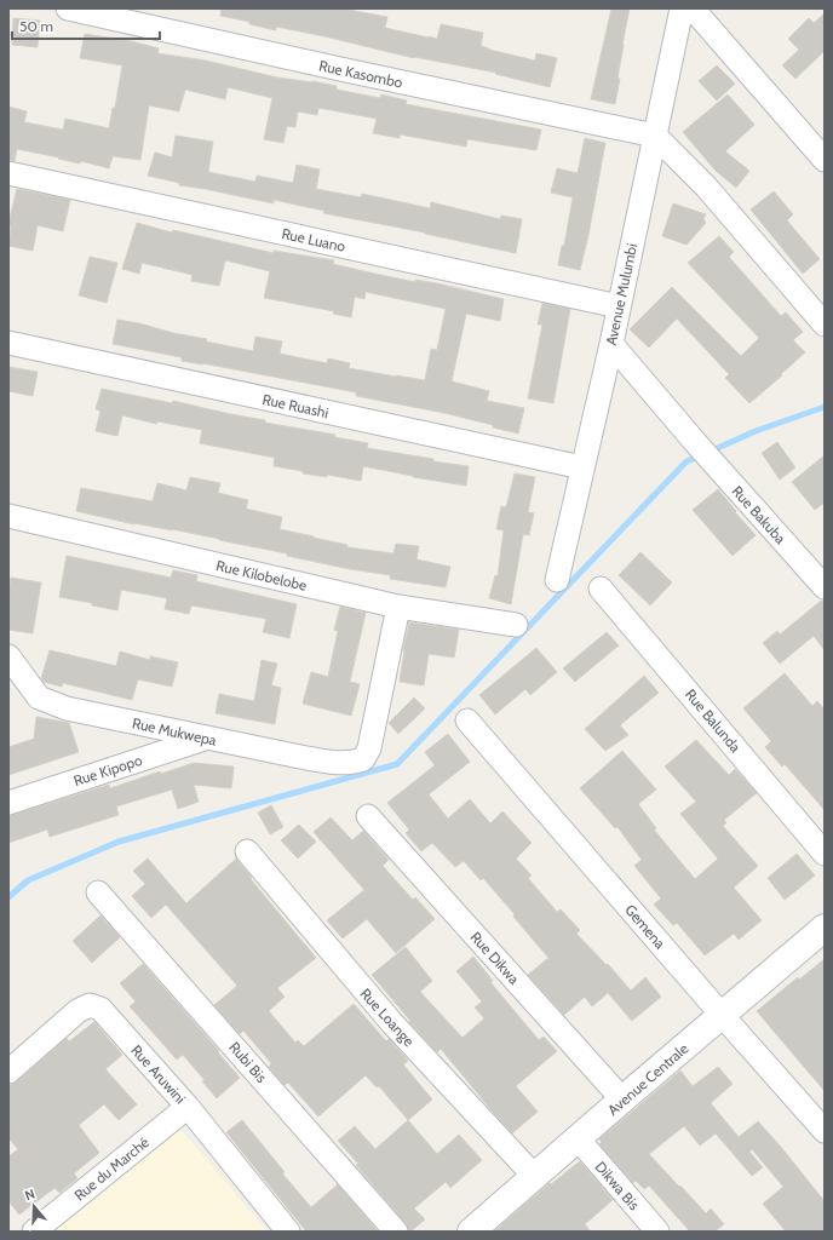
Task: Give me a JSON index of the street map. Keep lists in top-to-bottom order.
{
  "streets": {
    "street": [
      "Rue Kasombo",
      "Rue Luano",
      "Avenue Mulumbi",
      "Rue Ruashi",
      "Rue Bakuba",
      "Rue Kilobelobe",
      "Rue Balunda",
      "Rue Mukwepa",
      "Rue Kipopo",
      "Gemena",
      "Rue Dikwa",
      "Rue Loange",
      "Rubi Bis",
      "Rue Aruwini",
      "Avenue Centrale",
      "Rue du Marché",
      "Dikwa Bis"
    ]
  },
  "crossings": [
    ["Rue Kasombo", "Avenue Mulumbi"],
    ["Rue Luano", "Avenue Mulumbi"],
    ["Avenue Mulumbi", "Rue Ruashi"],
    ["Avenue Mulumbi", "Rue Bakuba"],
    ["Rue Kilobelobe", "Rue Mukwepa"],
    ["Rue Mukwepa", "Rue Kipopo"],
    ["Gemena", "Avenue Centrale"],
    ["Rue Dikwa", "Avenue Centrale"],
    ["Rue Loange", "Avenue Centrale"],
    ["Rue Aruwini", "Rue du Marché"],
    ["Avenue Centrale", "Dikwa Bis"]
  ],
  "scale_bar": "50 m",
  "north": "top"
}
